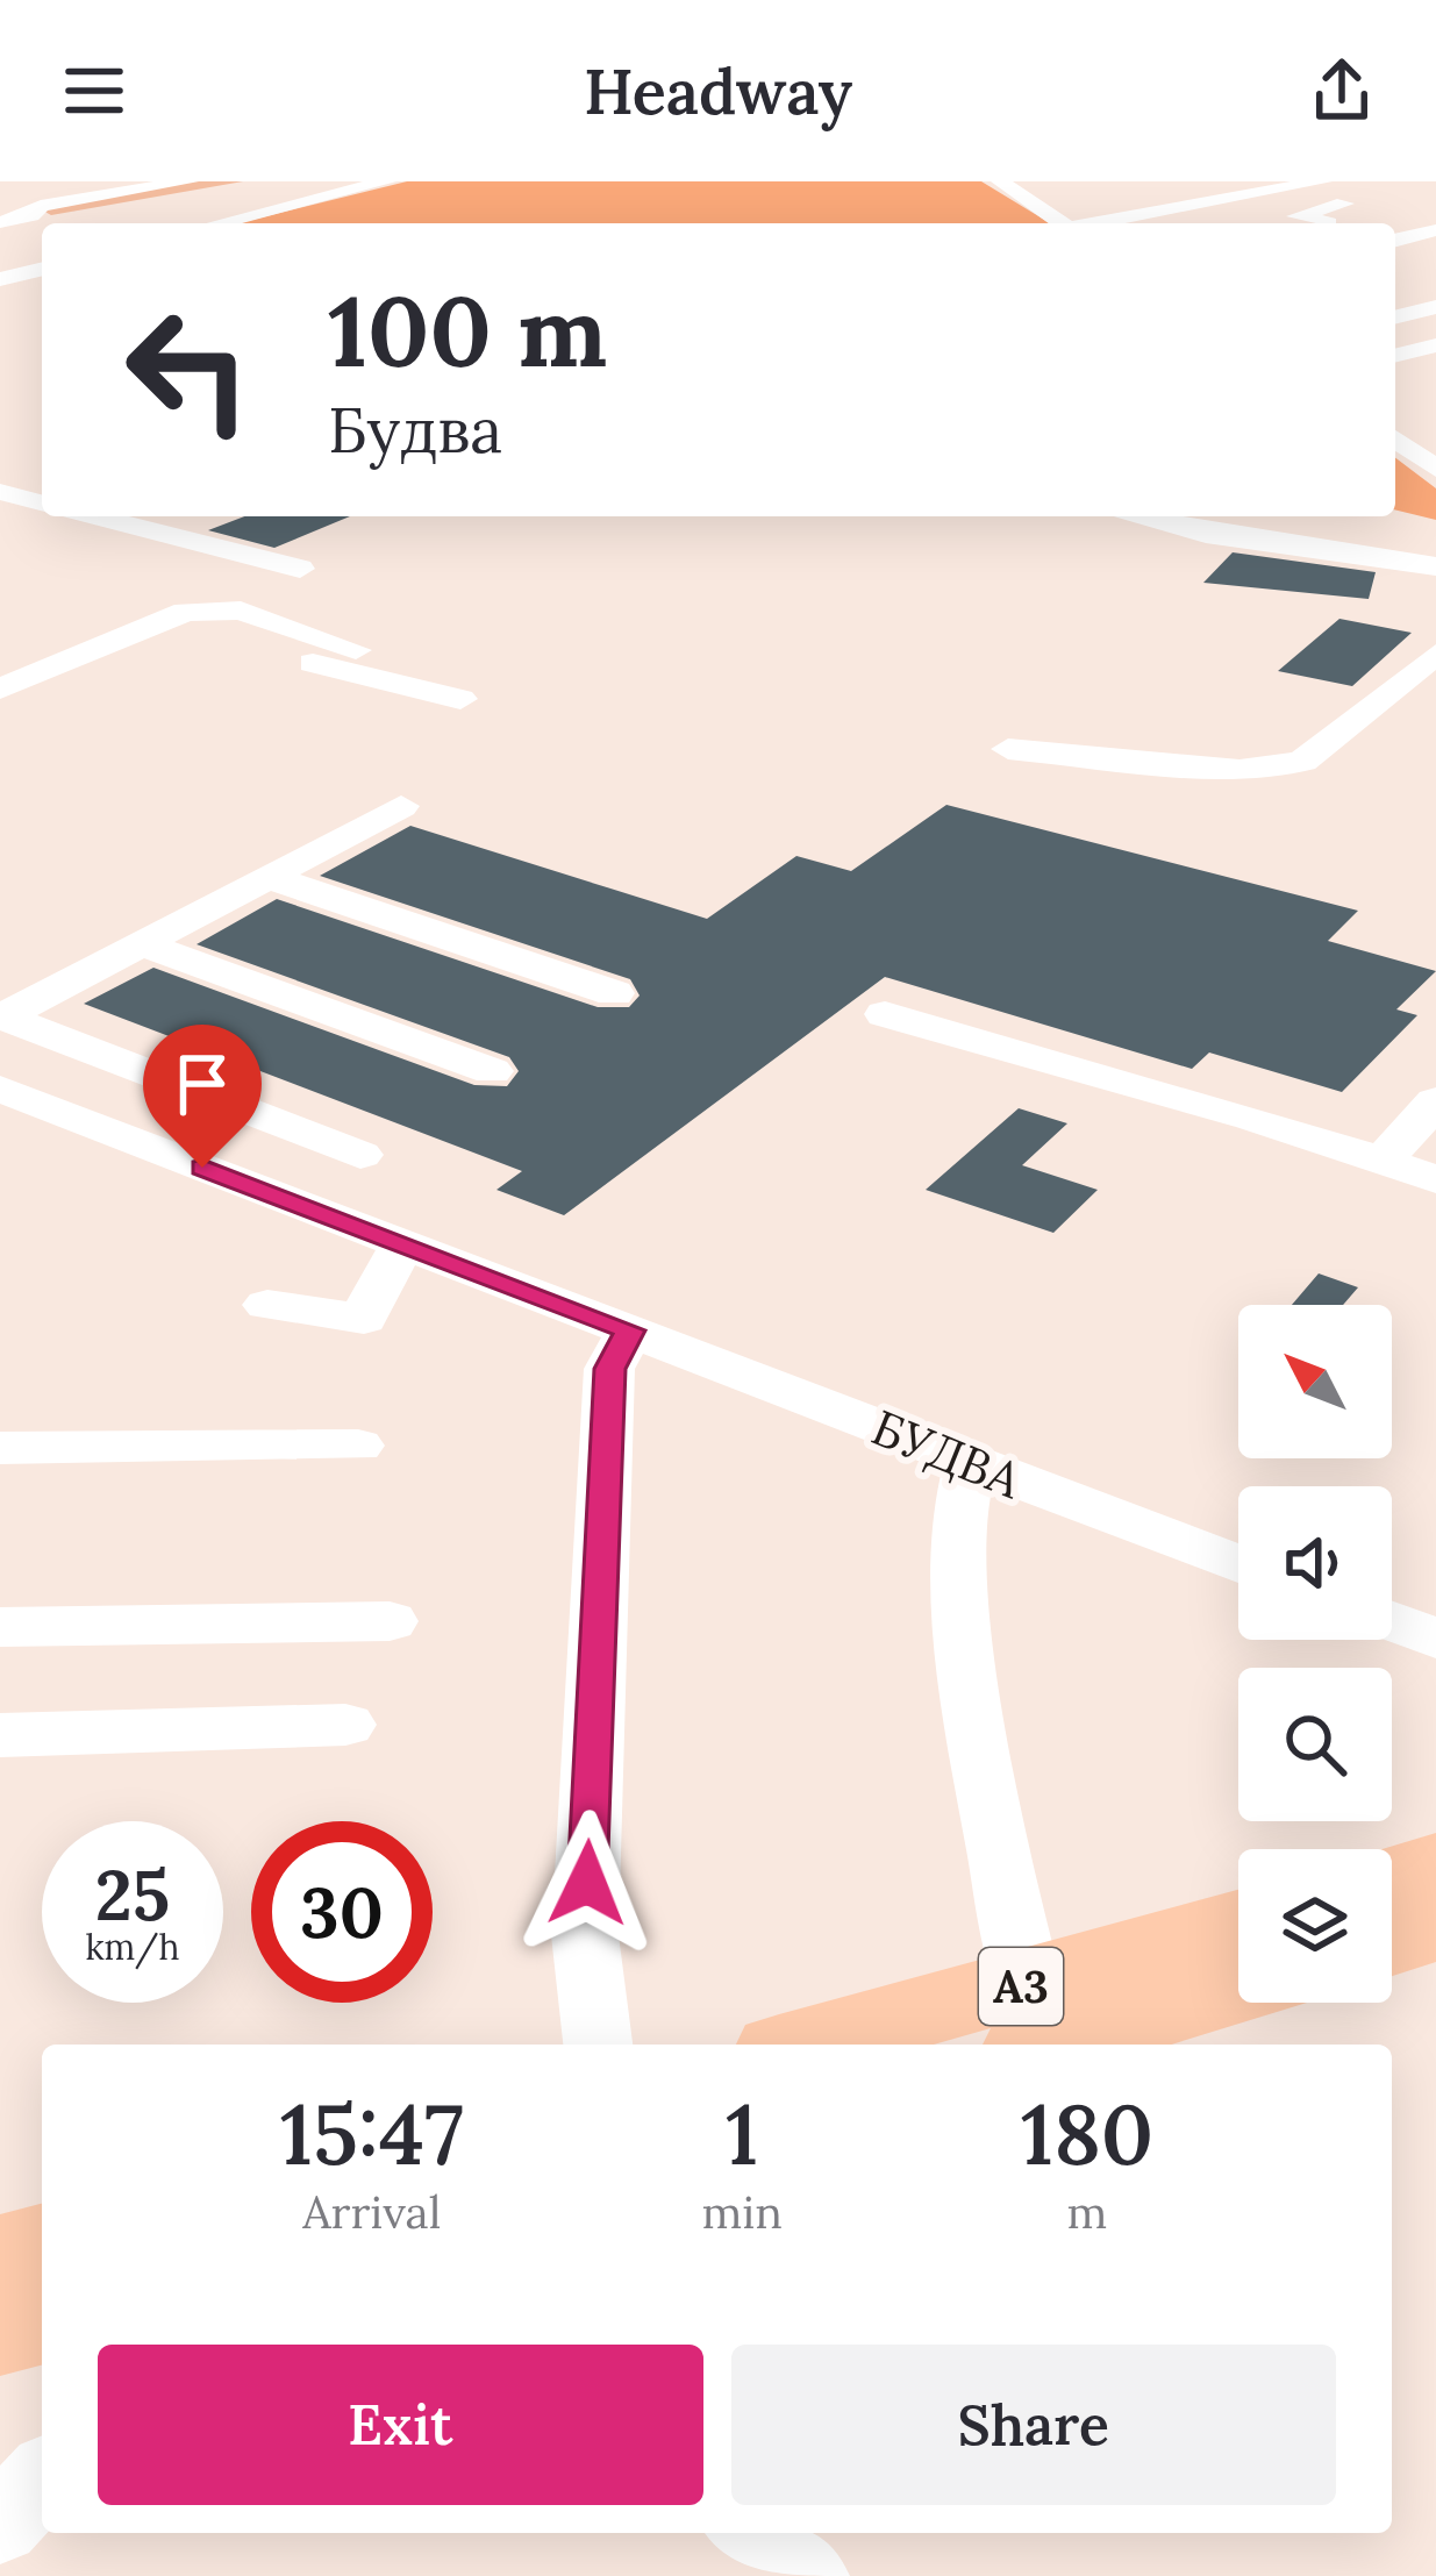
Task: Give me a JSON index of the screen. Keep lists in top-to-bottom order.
{
  "streets": {
    "main road": ["A3"],
    "street": ["БУДВА"]
  },
  "north": "top left",
  "page": {
    "header": "Headway",
    "turn": ["100 m", "Будва"],
    "speed": "25 km/h",
    "limit": "30",
    "eta": [
      "15:47",
      "Arrival",
      "1",
      "min",
      "180",
      "m"
    ],
    "buttons": ["Exit", "Share"]
  }
}
